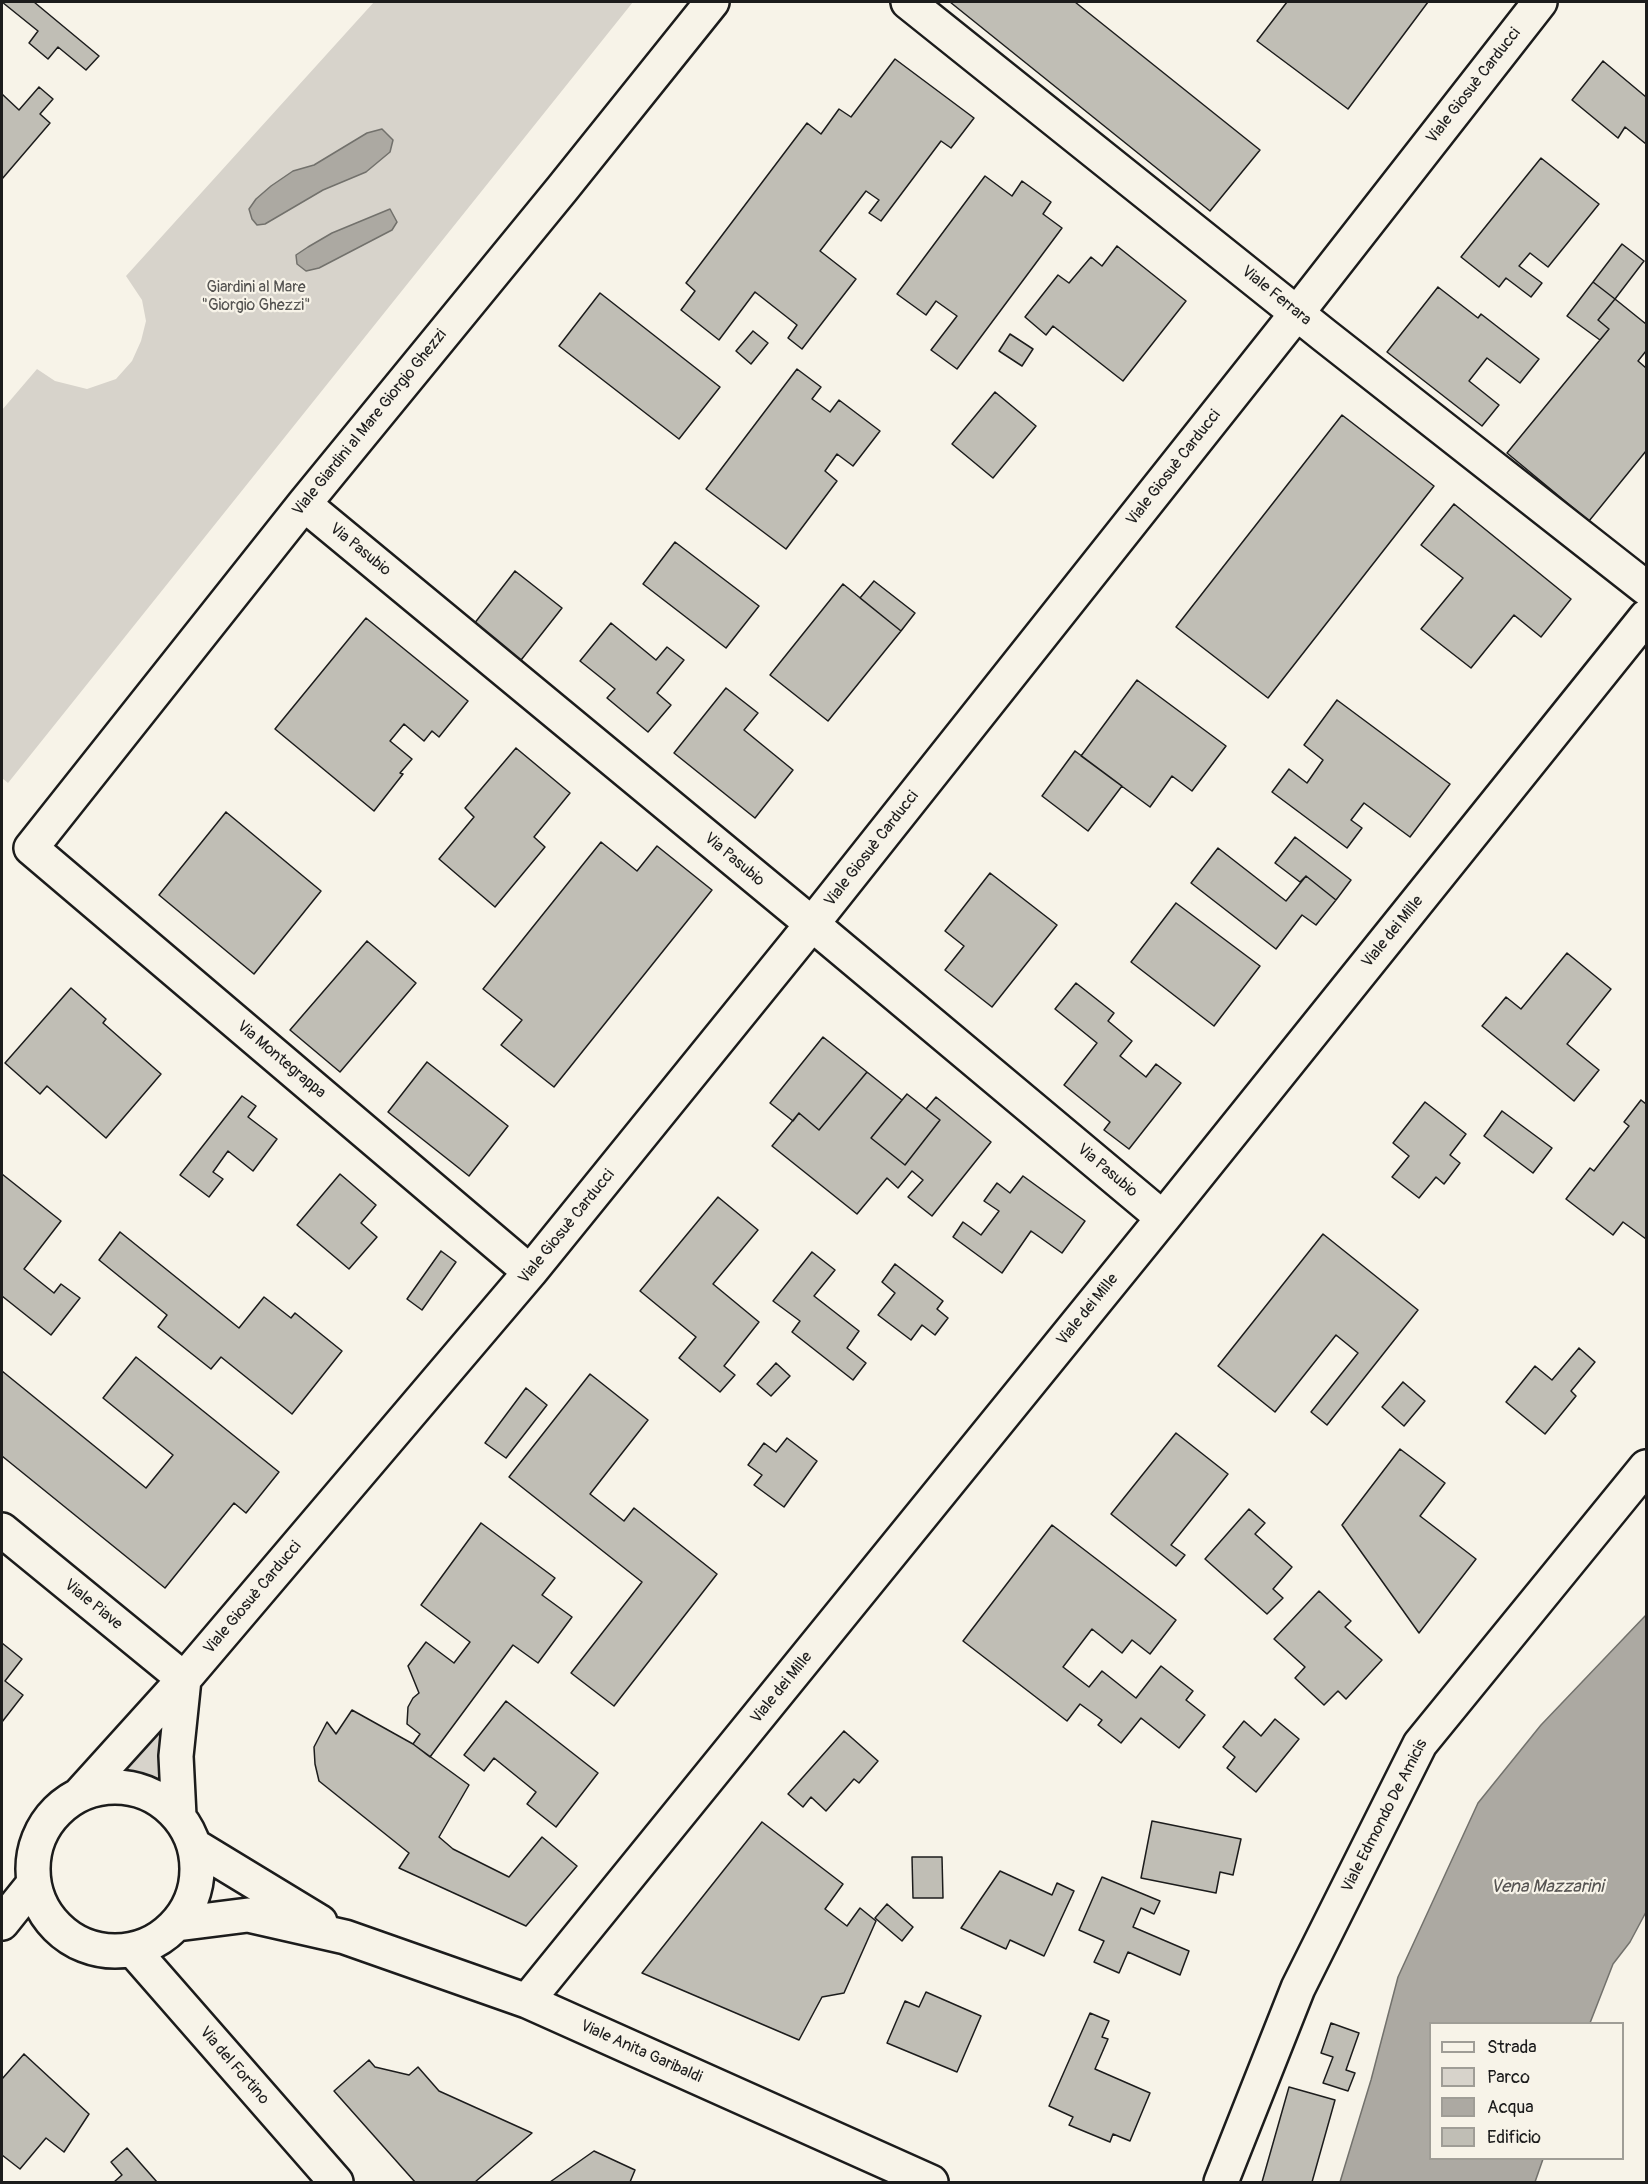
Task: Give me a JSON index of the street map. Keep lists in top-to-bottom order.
{
  "streets": {
    "street": [
      "Viale Giosuè Carducci",
      "Viale Ferrara",
      "Viale Giardini al Mare Giorgio Ghezzi",
      "Via Pasubio",
      "Viale dei Mille",
      "Via Montegrappa",
      "Viale Piave",
      "Viale Edmondo De Amicis",
      "Viale Anita Garibaldi",
      "Via del Fortino"
    ]
  },
  "crossings": [
    ["Viale Giosuè Carducci", "Viale Ferrara"],
    ["Viale Giosuè Carducci", "Via Pasubio"],
    ["Viale Giosuè Carducci", "Via Montegrappa"],
    ["Viale Giosuè Carducci", "Viale Piave"],
    ["Viale Giosuè Carducci", "Viale Anita Garibaldi"],
    ["Viale Giosuè Carducci", "Via del Fortino"],
    ["Viale Giardini al Mare Giorgio Ghezzi", "Via Pasubio"],
    ["Viale Giardini al Mare Giorgio Ghezzi", "Via Montegrappa"],
    ["Via Pasubio", "Viale dei Mille"],
    ["Viale dei Mille", "Viale Anita Garibaldi"],
    ["Viale Anita Garibaldi", "Via del Fortino"]
  ],
  "water": ["Vena Mazzarini"],
  "parks": ["Giardini al Mare \"Giorgio Ghezzi\""],
  "legend": [
    "Strada",
    "Parco",
    "Acqua",
    "Edificio"
  ]
}
